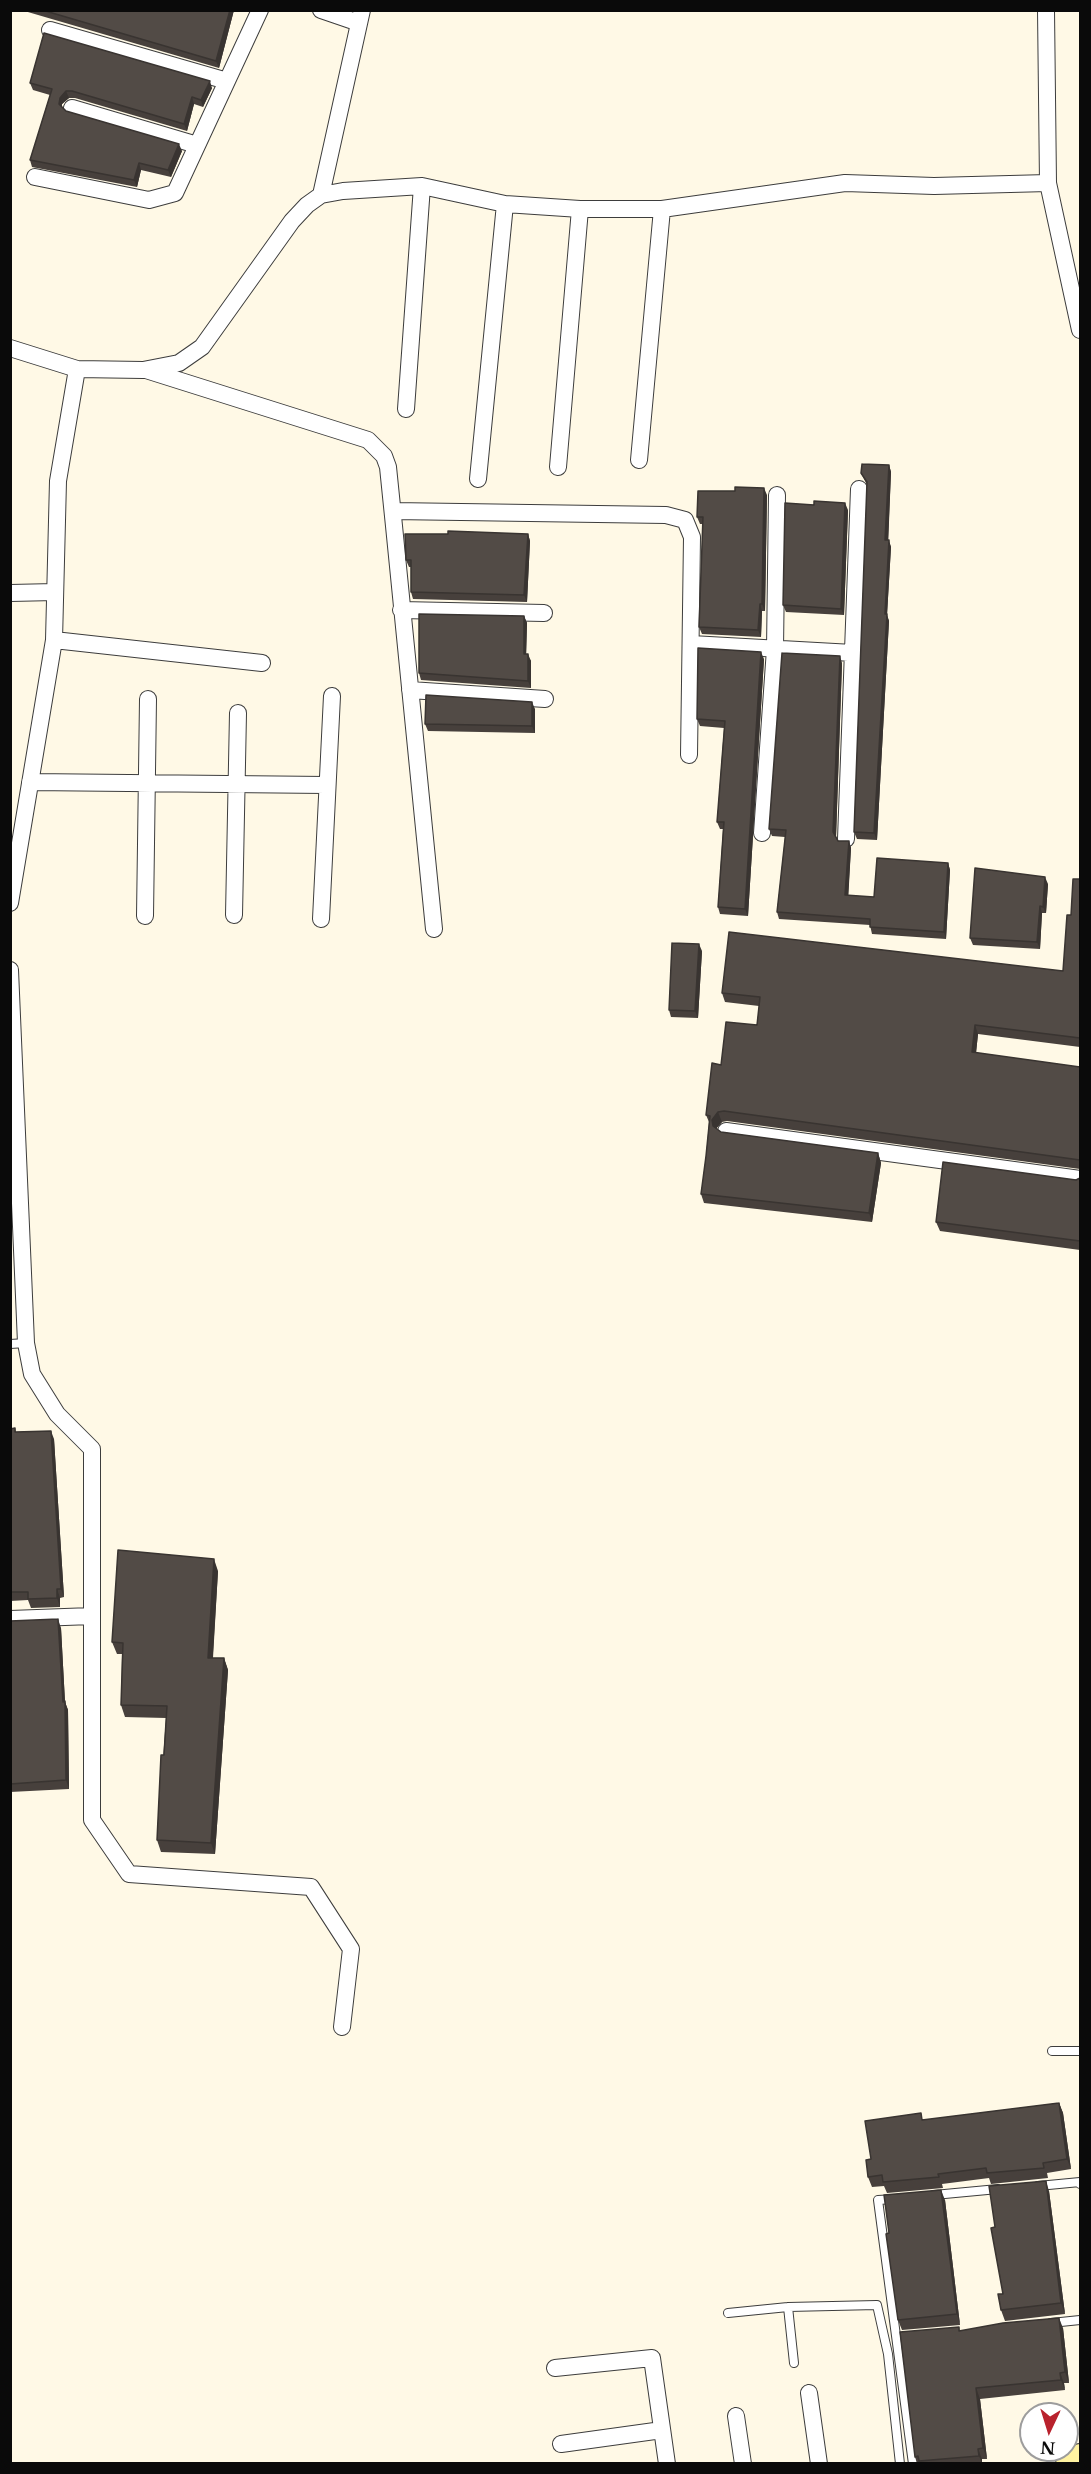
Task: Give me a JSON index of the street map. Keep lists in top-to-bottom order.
{
  "north": "bottom"
}
